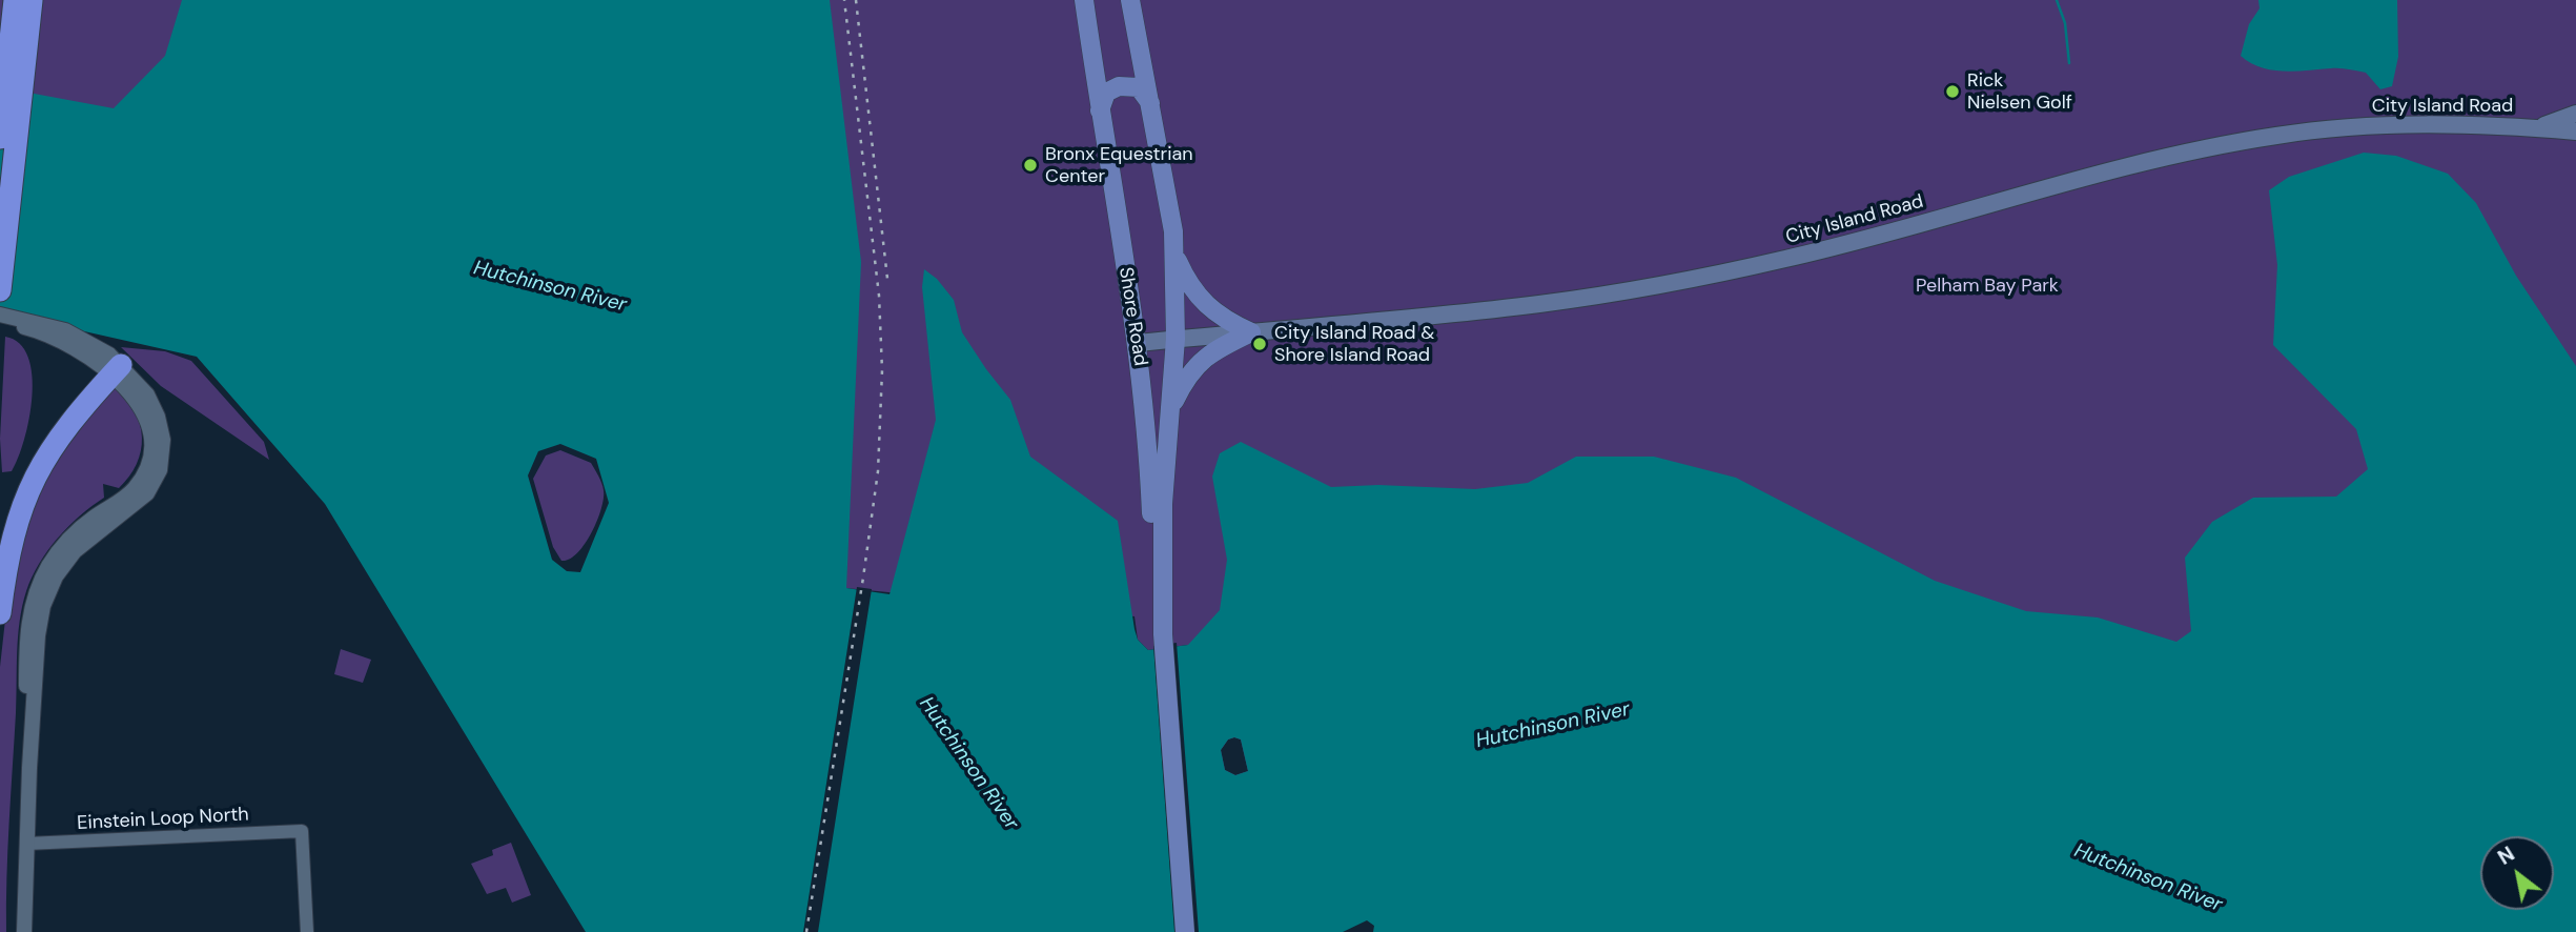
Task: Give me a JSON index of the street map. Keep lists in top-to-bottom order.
{
  "streets": {
    "main road": ["City Island Road", "Shore Road"],
    "street": ["Einstein Loop North"]
  },
  "crossings": [
    ["City Island Road", "Shore Road"]
  ],
  "water": ["Hutchinson River"],
  "parks": ["Pelham Bay Park"],
  "places": ["Rick Nielsen Golf", "Bronx Equestrian Center", "City Island Road & Shore Island Road"],
  "north": "top left"
}
